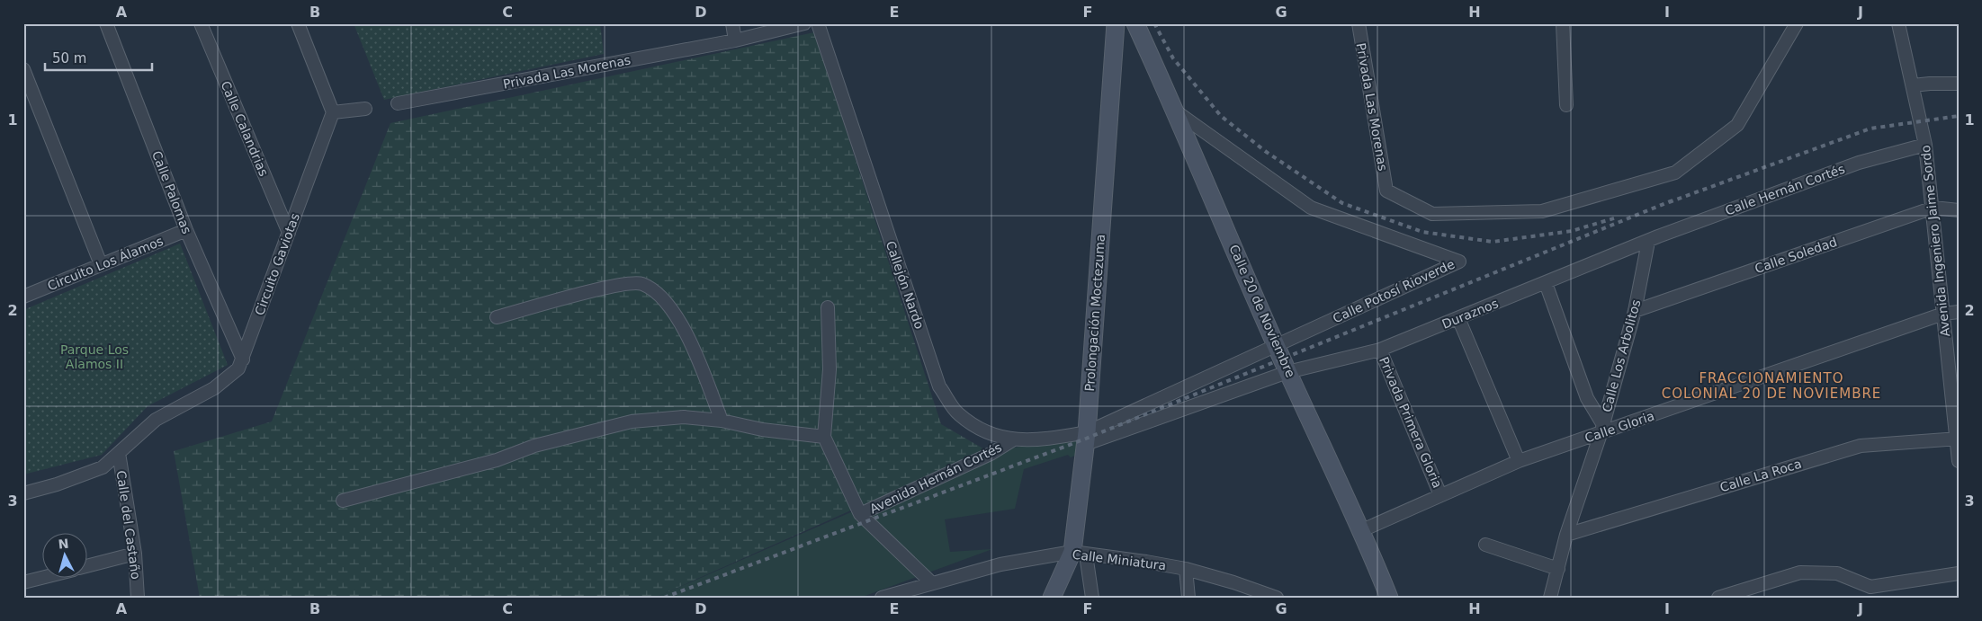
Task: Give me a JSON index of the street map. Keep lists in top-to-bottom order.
{
  "streets": {
    "main road": ["Calle 20 de Noviembre", "Prolongación Moctezuma"],
    "street": [
      "Privada Las Morenas",
      "Calle Calandrias",
      "Calle Hernán Cortés",
      "Calle Palomas",
      "Avenida Ingeniero Jaime Sordo",
      "Calle Soledad",
      "Circuito Los Álamos",
      "Circuito Gaviotas",
      "Callejón Nardo",
      "Calle Potosí Rioverde",
      "Duraznos",
      "Calle Los Arbolitos",
      "Privada Primera Gloria",
      "Calle Gloria",
      "Calle La Roca",
      "Avenida Hernán Cortés",
      "Calle del Castaño",
      "Calle Miniatura"
    ]
  },
  "crossings": [
    ["Calle Calandrias", "Circuito Gaviotas"],
    ["Calle Hernán Cortés", "Avenida Ingeniero Jaime Sordo"],
    ["Calle Hernán Cortés", "Duraznos"],
    ["Calle Hernán Cortés", "Calle Los Arbolitos"],
    ["Calle Palomas", "Circuito Los Álamos"],
    ["Calle Palomas", "Circuito Gaviotas"],
    ["Avenida Ingeniero Jaime Sordo", "Calle Soledad"],
    ["Avenida Ingeniero Jaime Sordo", "Calle Gloria"],
    ["Avenida Ingeniero Jaime Sordo", "Calle La Roca"],
    ["Calle Soledad", "Calle Los Arbolitos"],
    ["Circuito Gaviotas", "Calle del Castaño"],
    ["Callejón Nardo", "Calle Potosí Rioverde"],
    ["Callejón Nardo", "Prolongación Moctezuma"],
    ["Callejón Nardo", "Avenida Hernán Cortés"],
    ["Calle Potosí Rioverde", "Calle 20 de Noviembre"],
    ["Calle Potosí Rioverde", "Prolongación Moctezuma"],
    ["Calle 20 de Noviembre", "Duraznos"],
    ["Calle 20 de Noviembre", "Calle Gloria"],
    ["Prolongación Moctezuma", "Calle Miniatura"],
    ["Duraznos", "Calle Los Arbolitos"],
    ["Duraznos", "Privada Primera Gloria"],
    ["Calle Los Arbolitos", "Calle Gloria"],
    ["Calle Los Arbolitos", "Calle La Roca"],
    ["Privada Primera Gloria", "Calle Gloria"]
  ],
  "districts": ["FRACCIONAMIENTO COLONIAL 20 DE NOVIEMBRE"],
  "parks": ["Parque Los Alamos II"],
  "scale_bar": "50 m",
  "north": "top",
  "grid": {
    "columns": [
      "A",
      "B",
      "C",
      "D",
      "E",
      "F",
      "G",
      "H",
      "I",
      "J"
    ],
    "rows": ["1", "2", "3"]
  }
}
